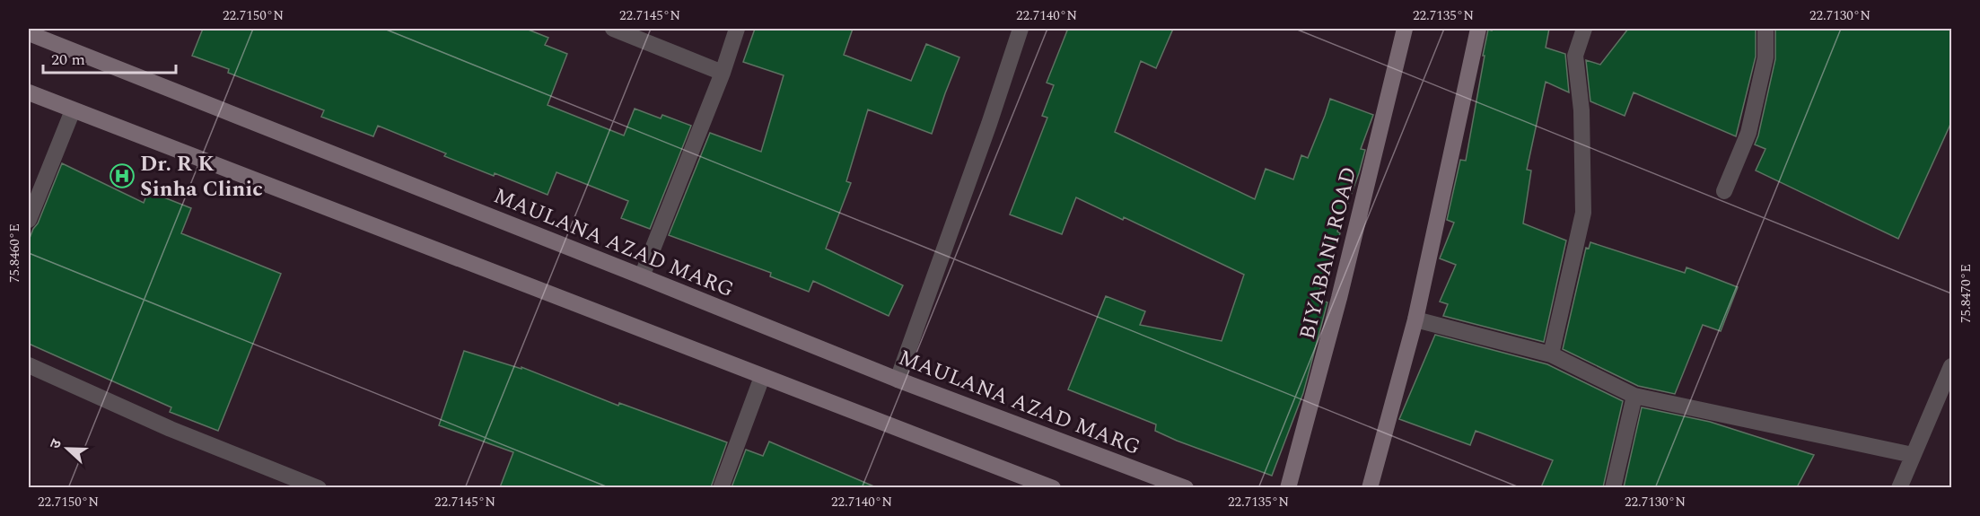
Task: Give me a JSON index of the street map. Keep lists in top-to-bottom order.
{
  "streets": {
    "street": ["MAULANA AZAD MARG", "BIYABANI ROAD"]
  },
  "places": {
    "hospital": ["Dr. R K Sinha Clinic"]
  },
  "scale_bar": "20 m",
  "north": "left",
  "coordinates": [
    "22.7150°N",
    "22.7145°N",
    "22.7140°N",
    "22.7135°N",
    "22.7130°N",
    "75.8460°E",
    "75.8470°E"
  ]
}
